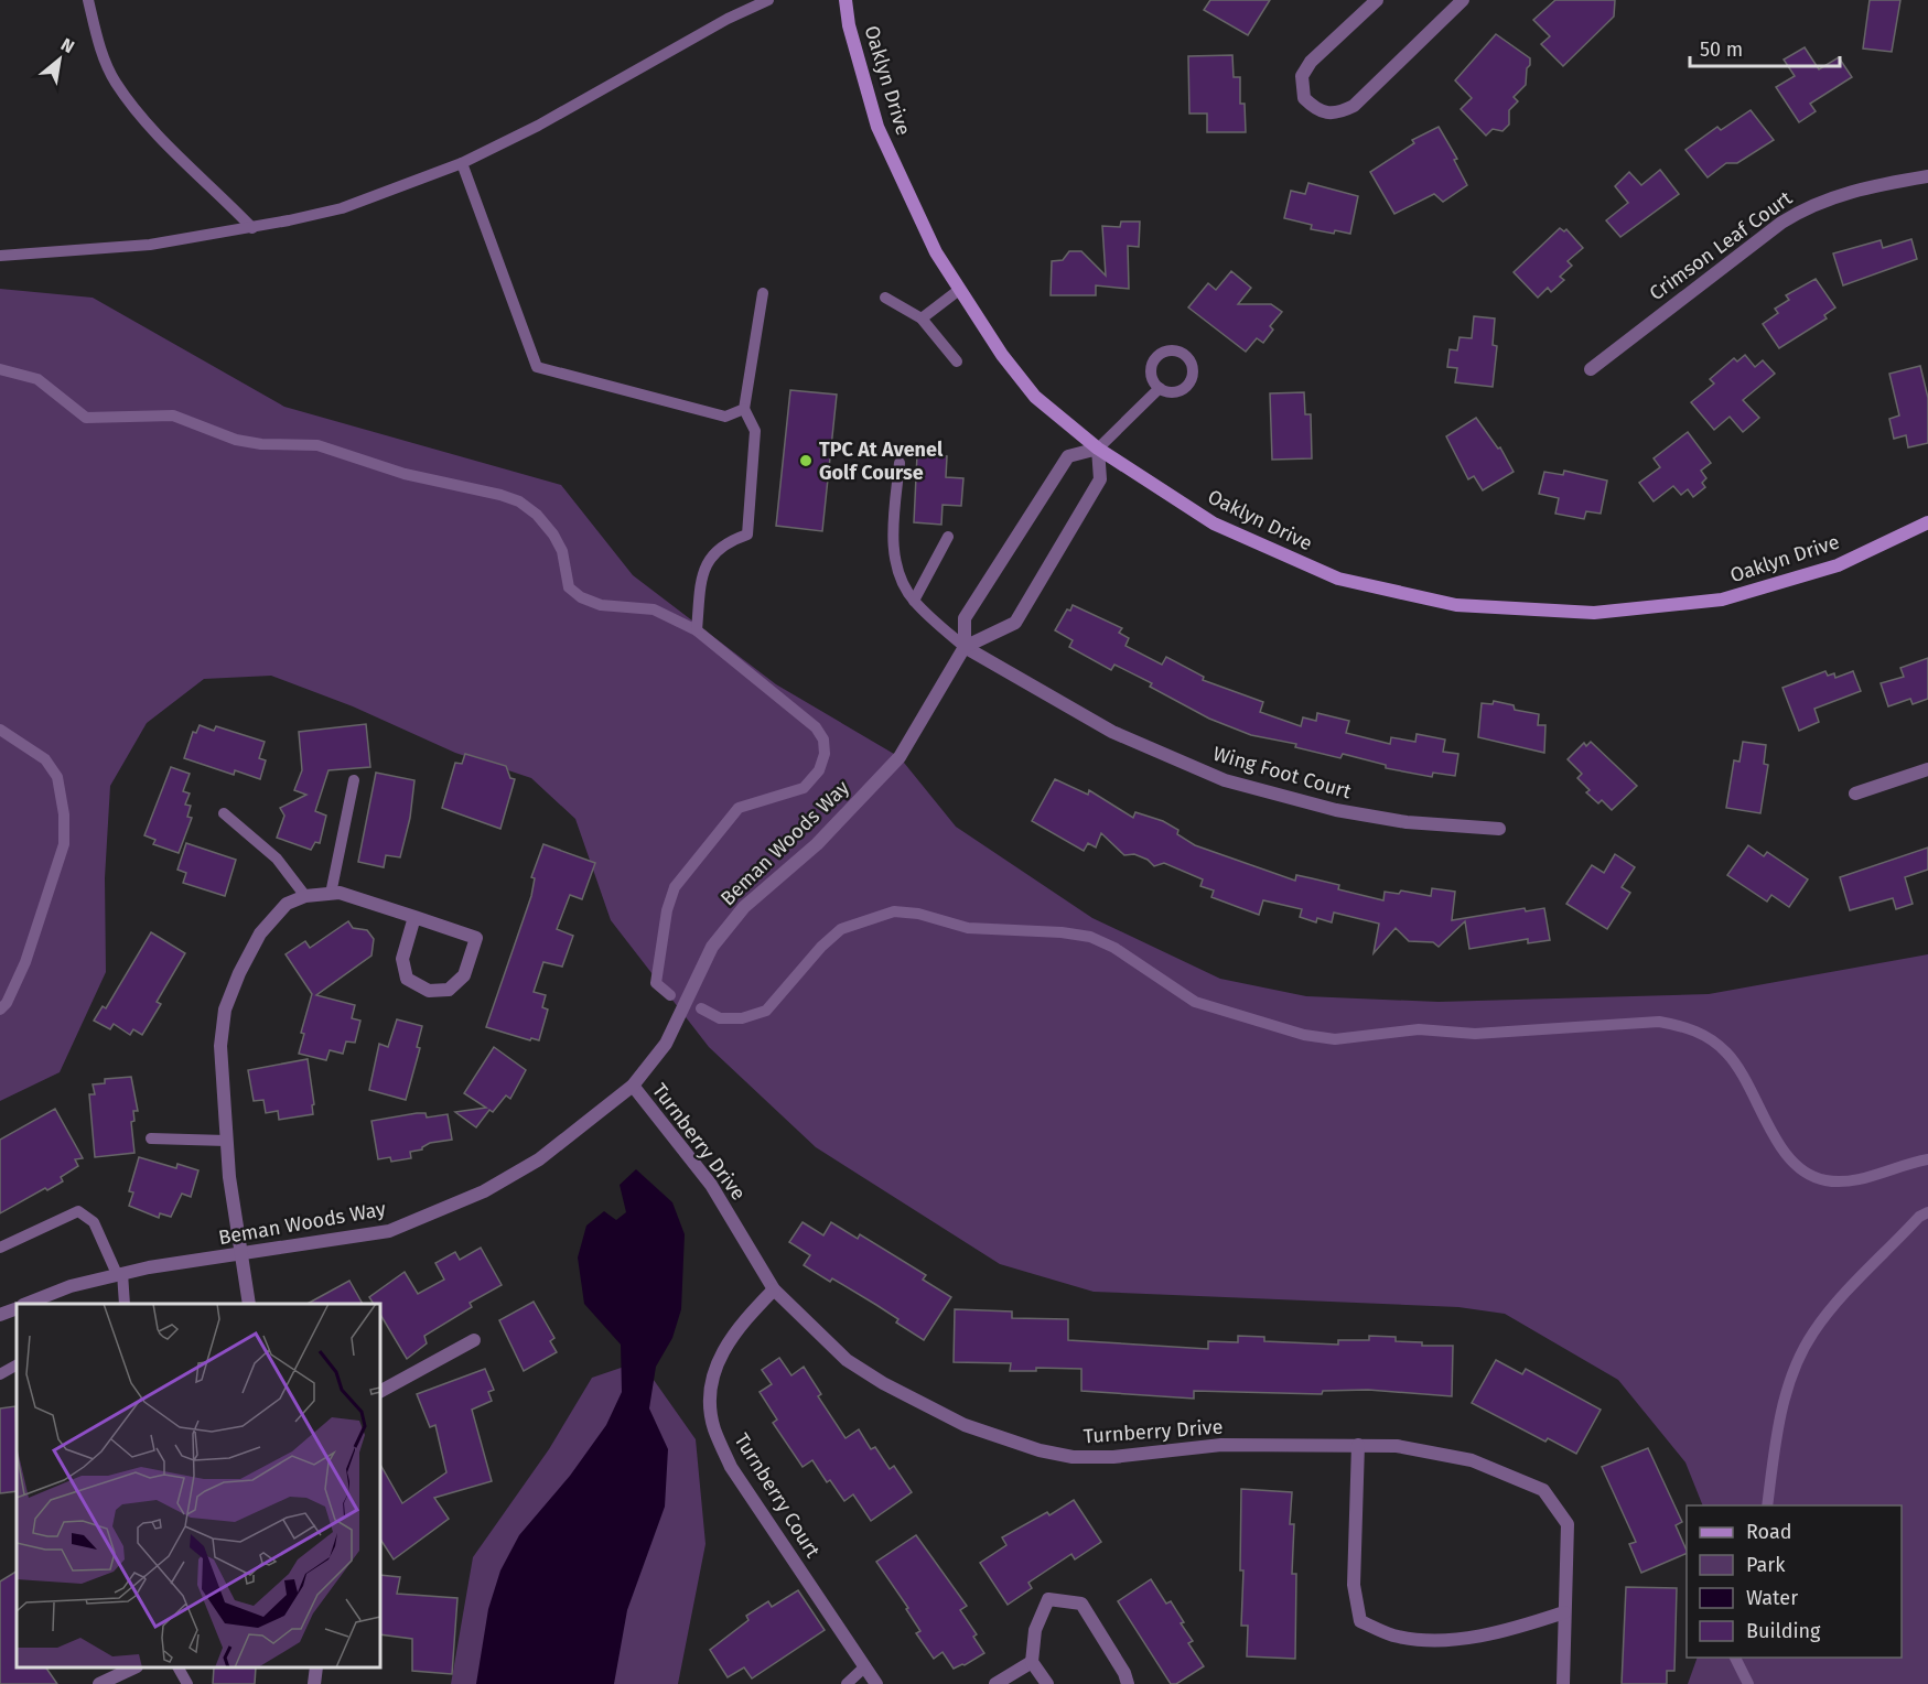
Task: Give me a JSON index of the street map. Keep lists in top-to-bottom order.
{
  "streets": {
    "street": [
      "Oaklyn Drive",
      "Crimson Leaf Court",
      "Wing Foot Court",
      "Beman Woods Way",
      "Turnberry Drive",
      "Turnberry Court"
    ]
  },
  "crossings": [
    ["Oaklyn Drive", "Beman Woods Way"],
    ["Wing Foot Court", "Beman Woods Way"],
    ["Beman Woods Way", "Turnberry Drive"],
    ["Turnberry Drive", "Turnberry Court"]
  ],
  "places": ["TPC At Avenel Golf Course"],
  "legend": [
    "Road",
    "Park",
    "Water",
    "Building"
  ],
  "scale_bar": "50 m",
  "north": "top right"
}
